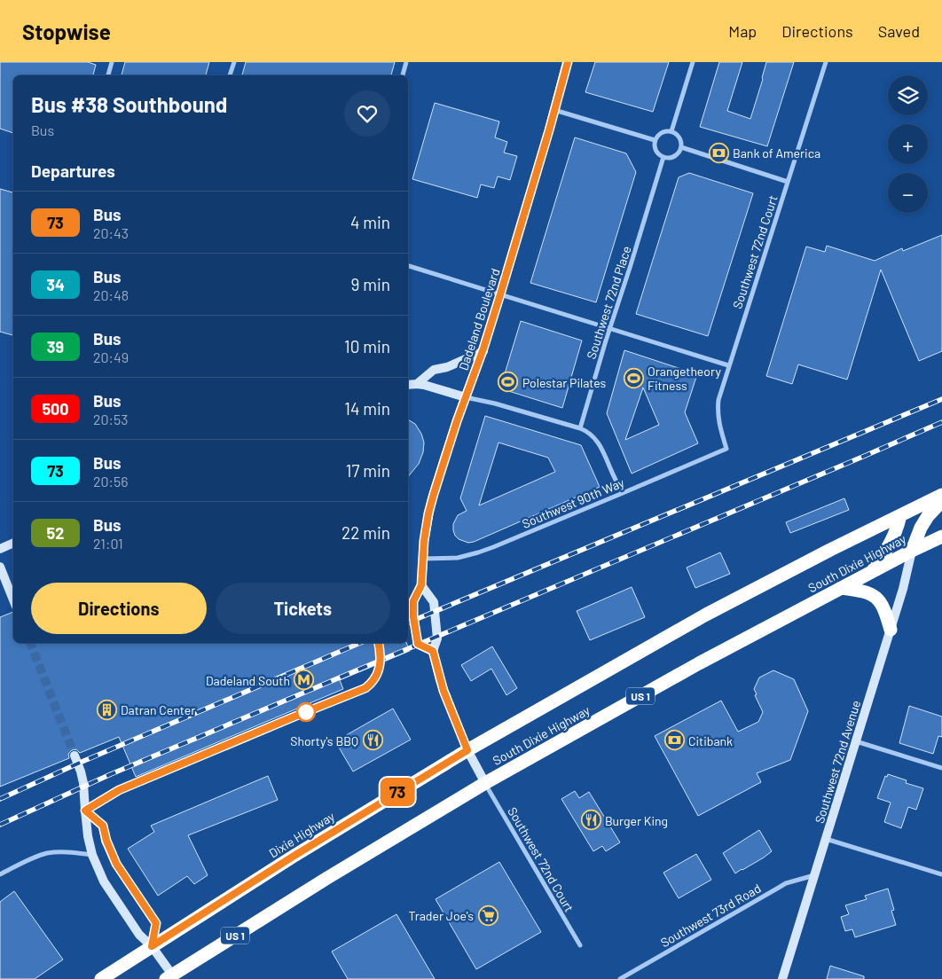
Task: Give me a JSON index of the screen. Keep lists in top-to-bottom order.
{
  "streets": {
    "highway": ["South Dixie Highway", "US 1", "Dixie Highway"],
    "street": [
      "Southwest 72nd Court",
      "Southwest 72nd Place",
      "Dadeland Boulevard",
      "Southwest 90th Way",
      "Southwest 72nd Avenue",
      "Southwest 73rd Road"
    ]
  },
  "crossings": [
    ["Southwest 72nd Court", "Southwest 90th Way"],
    ["Southwest 72nd Court", "South Dixie Highway"],
    ["Dadeland Boulevard", "Southwest 90th Way"],
    ["South Dixie Highway", "Southwest 72nd Avenue"],
    ["South Dixie Highway", "Dixie Highway"],
    ["Southwest 72nd Avenue", "Southwest 73rd Road"]
  ],
  "places": {
    "bank": ["Bank of America", "Citibank"],
    "sports": ["Orangetheory Fitness", "Polestar Pilates"],
    "metro station": ["Dadeland South"],
    "building": ["Datran Center"],
    "restaurant": ["Shorty's BBQ", "Burger King"],
    "supermarket": ["Trader Joe's"]
  },
  "lines": ["bus line 73"],
  "page": {
    "header": "Stopwise",
    "nav": ["Map", "Directions", "Saved"],
    "on_map": "73",
    "map_buttons": ["+", "−"],
    "heading": [
      ["Bus #38 Southbound", "Bus"],
      "Departures"
    ],
    "list": [
      {
        "mark": "73",
        "name": "Bus",
        "note": "20:43",
        "value": "4 min"
      },
      {
        "mark": "34",
        "name": "Bus",
        "note": "20:48",
        "value": "9 min"
      },
      {
        "mark": "39",
        "name": "Bus",
        "note": "20:49",
        "value": "10 min"
      },
      {
        "mark": "500",
        "name": "Bus",
        "note": "20:53",
        "value": "14 min"
      },
      {
        "mark": "73",
        "name": "Bus",
        "note": "20:56",
        "value": "17 min"
      },
      {
        "mark": "52",
        "name": "Bus",
        "note": "21:01",
        "value": "22 min"
      }
    ],
    "buttons": ["Directions", "Tickets"]
  }
}
